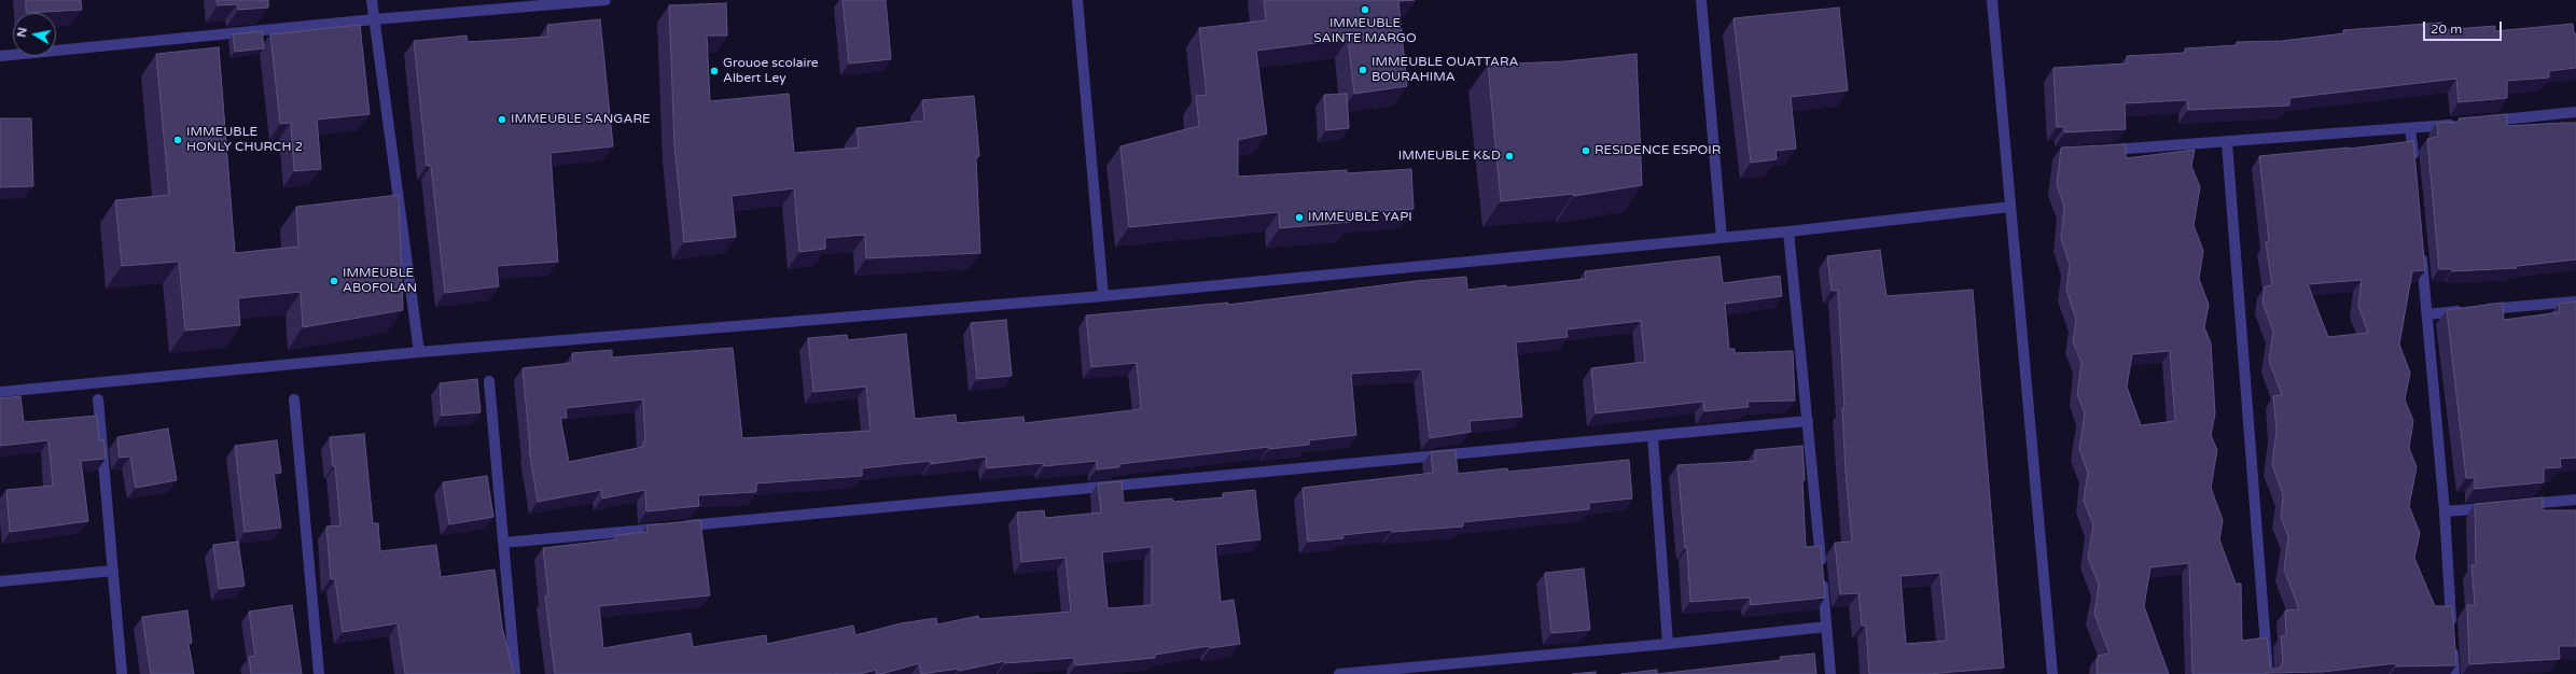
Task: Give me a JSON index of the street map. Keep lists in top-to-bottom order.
{
  "places": [
    "IMMEUBLE SAINTE MARGO",
    "IMMEUBLE OUATTARA BOURAHIMA",
    "Grouoe scolaire Albert Ley",
    "IMMEUBLE SANGARE",
    "IMMEUBLE HONLY CHURCH 2",
    "RESIDENCE ESPOIR",
    "IMMEUBLE K&D",
    "IMMEUBLE YAPI",
    "IMMEUBLE ABOFOLAN"
  ],
  "scale_bar": "20 m",
  "north": "left"
}
